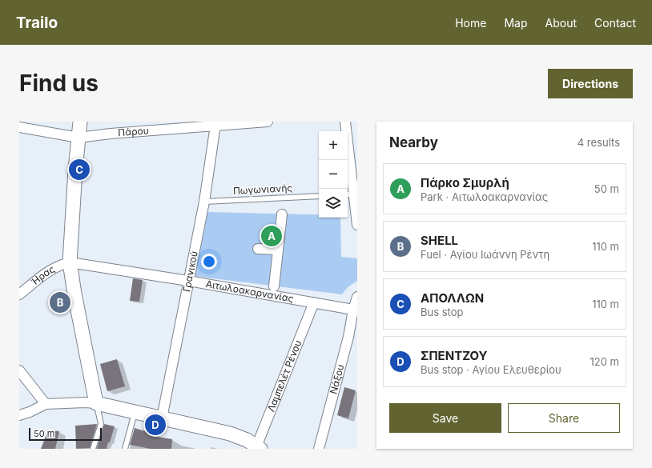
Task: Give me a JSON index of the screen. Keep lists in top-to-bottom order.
{
  "streets": {
    "street": [
      "Πάρου",
      "Γρανικού",
      "Ήρας",
      "Αιτωλοακαρνανίας",
      "Λαμπελέτ Ρένου",
      "Νάξου"
    ],
    "lane": ["Πωγωνιανής"]
  },
  "crossings": [
    ["Πάρου", "Γρανικού"],
    ["Πωγωνιανής", "Γρανικού"],
    ["Γρανικού", "Αιτωλοακαρνανίας"],
    ["Ήρας", "Αιτωλοακαρνανίας"],
    ["Αιτωλοακαρνανίας", "Λαμπελέτ Ρένου"],
    ["Αιτωλοακαρνανίας", "Νάξου"]
  ],
  "scale_bar": "50 m",
  "page": {
    "header": "Trailo",
    "nav": [
      "Home",
      "Map",
      "About",
      "Contact"
    ],
    "buttons": [
      "Directions",
      ["Save", "Share"]
    ],
    "title": "Find us",
    "heading": ["Nearby", "4 results"],
    "map_buttons": ["+", "−"],
    "pins": [
      "C",
      "A",
      "B",
      "D"
    ],
    "list": [
      {
        "mark": "A",
        "name": "Πάρκο Σµυρλή",
        "note": "Park · Αιτωλοακαρνανίας",
        "value": "50 m"
      },
      {
        "mark": "B",
        "name": "SHELL",
        "note": "Fuel · Αγίου Ιωάννη Ρέντη",
        "value": "110 m"
      },
      {
        "mark": "C",
        "name": "ΑΠΟΛΛΩΝ",
        "note": "Bus stop",
        "value": "110 m"
      },
      {
        "mark": "D",
        "name": "ΣΠΕΝΤΖΟΥ",
        "note": "Bus stop · Αγίου Ελευθερίου",
        "value": "120 m"
      }
    ],
    "scale": "50 m"
  }
}
